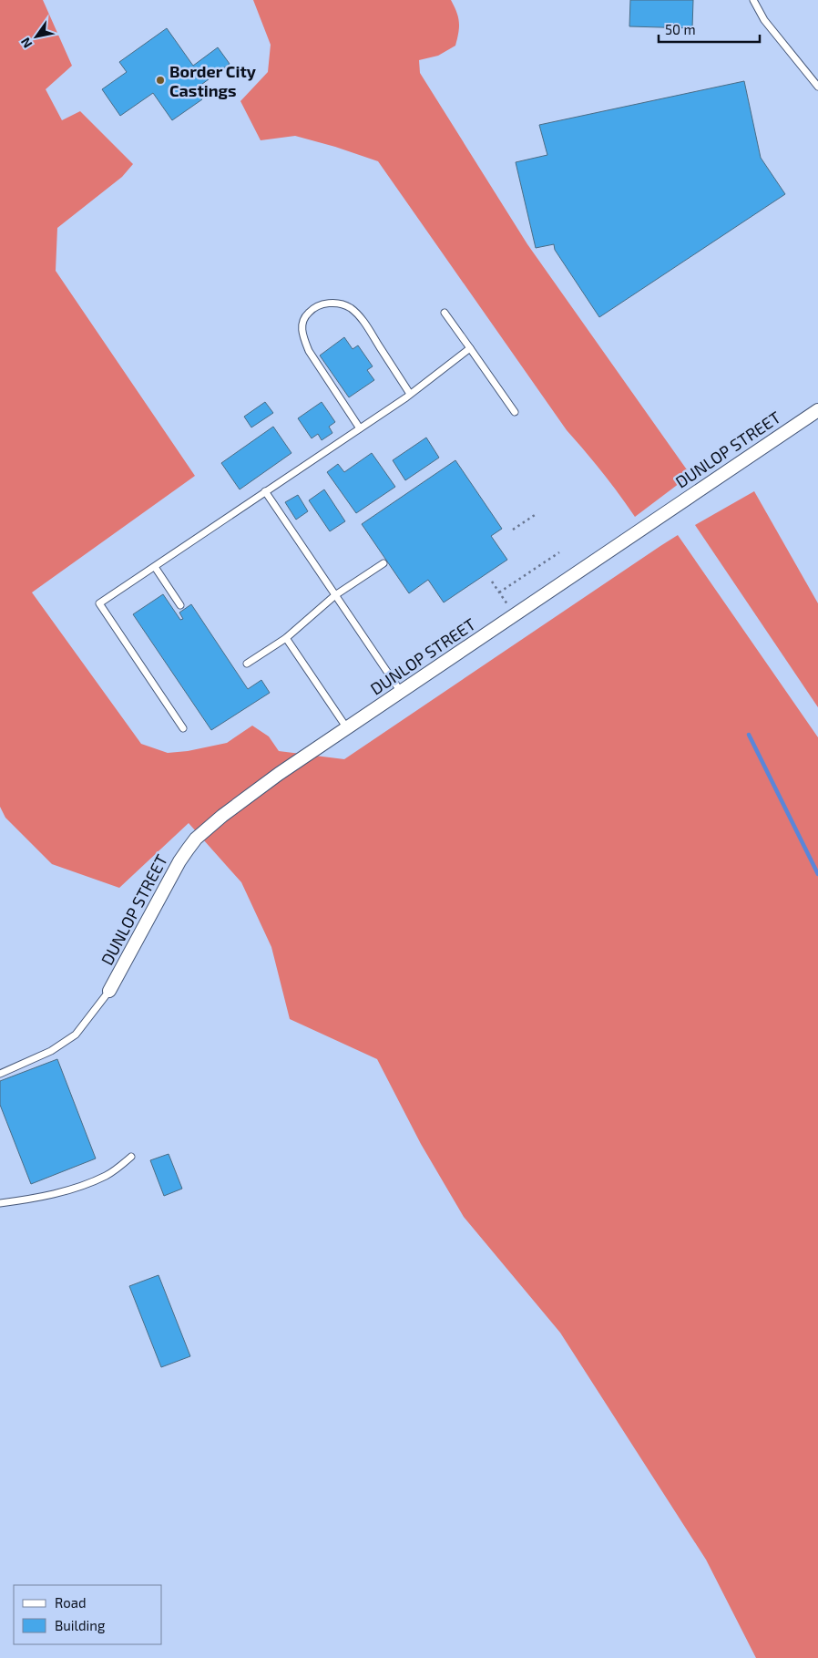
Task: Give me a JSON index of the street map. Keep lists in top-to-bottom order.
{
  "streets": {
    "street": ["DUNLOP STREET"]
  },
  "places": ["Border City Castings"],
  "legend": ["Road", "Building"],
  "scale_bar": "50 m",
  "north": "bottom left"
}
